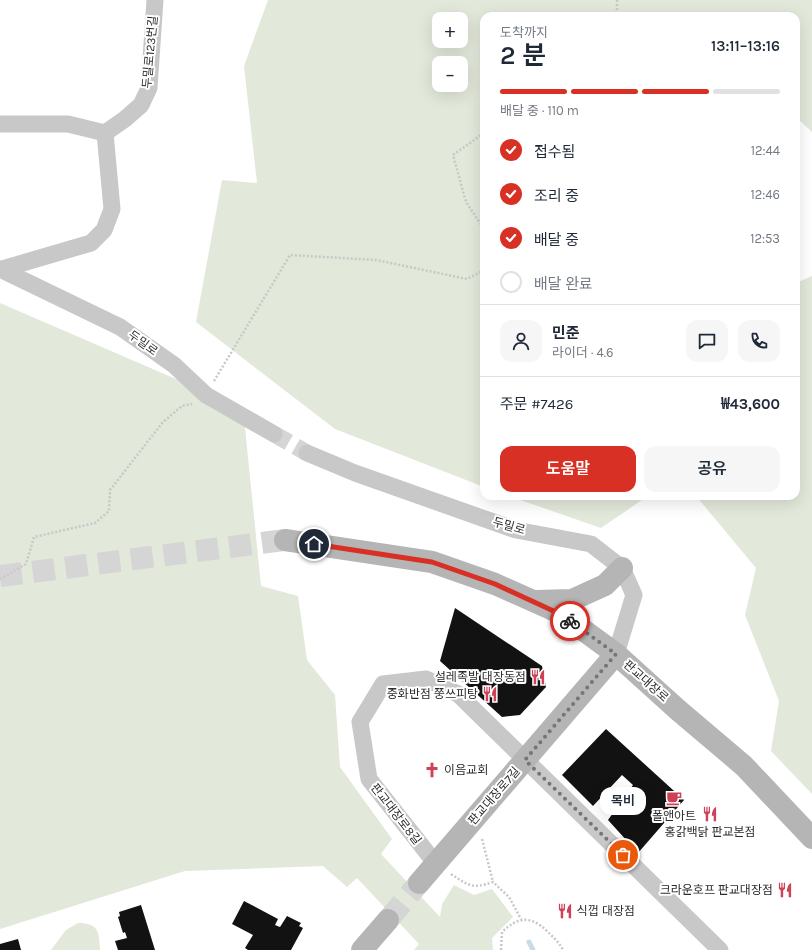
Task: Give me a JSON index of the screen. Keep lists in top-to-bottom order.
{
  "streets": {
    "street": [
      "두밀로123번길",
      "두밀로",
      "판교대장로",
      "판교대장로7길",
      "판교대장로8길"
    ]
  },
  "crossings": [
    ["두밀로", "판교대장로"],
    ["두밀로", "판교대장로7길"],
    ["판교대장로", "판교대장로7길"],
    ["판교대장로7길", "판교대장로8길"]
  ],
  "places": {
    "restaurant": [
      "설레족발 대장동점",
      "중화반점 쭝쓰피탕",
      "홍갉백닭 판교본점",
      "크라운호프 판교대장점",
      "식껍 대장점"
    ],
    "church": ["이음교회"],
    "cafe": ["폴앤아트"],
    "other": ["목비"]
  },
  "page": {
    "map_buttons": ["+", "−"],
    "heading": ["2 분", "도착까지", "13:11–13:16"],
    "panel": [
      "민준",
      "라이더 · 4.6",
      "주문 #7426",
      "₩43,600"
    ],
    "bar": "배달 중 · 110 m",
    "list": [
      ["접수됨", "12:44"],
      ["조리 중", "12:46"],
      ["배달 중", "12:53"],
      "배달 완료"
    ],
    "buttons": ["도움말", "공유"],
    "bubble": "목비"
  }
}
